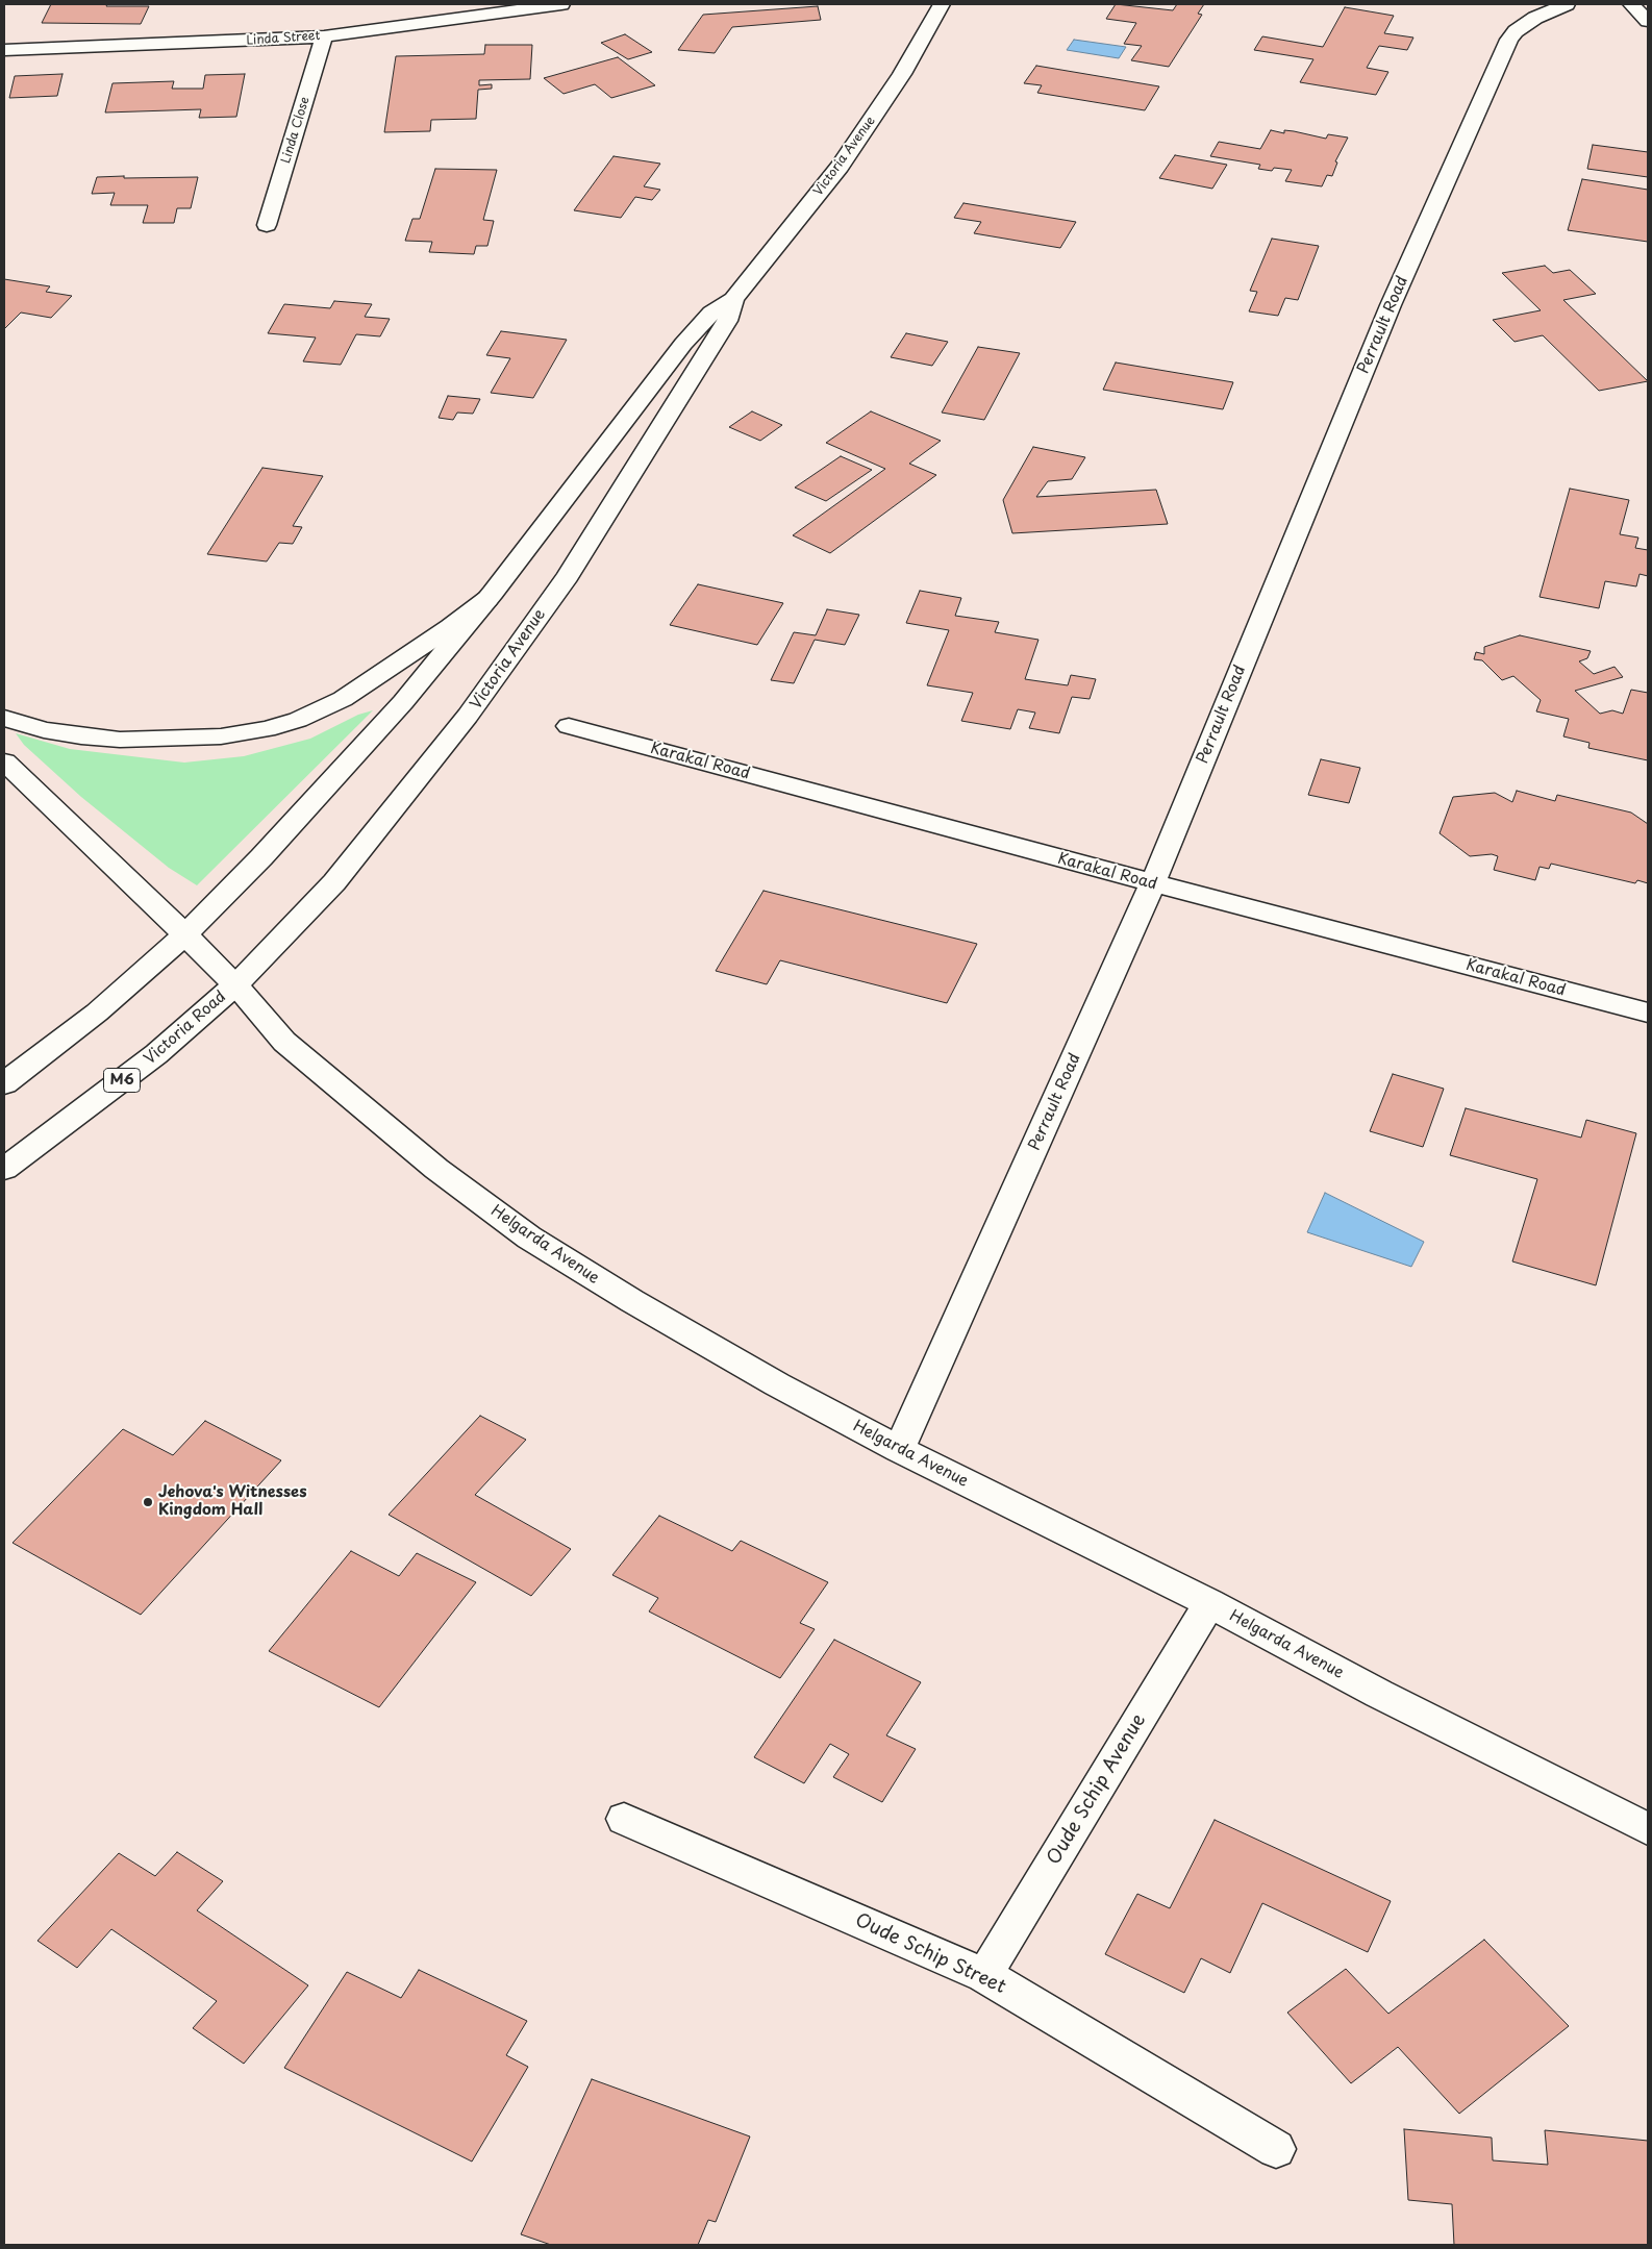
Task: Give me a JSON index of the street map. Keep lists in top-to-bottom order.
{
  "streets": {
    "street": [
      "Linda Street",
      "Linda Close",
      "Victoria Avenue",
      "Perrault Road",
      "Karakal Road",
      "Victoria Road",
      "M6",
      "Helgarda Avenue",
      "Oude Schip Avenue",
      "Oude Schip Street"
    ]
  },
  "crossings": [
    ["Linda Street", "Linda Close"],
    ["Victoria Avenue", "Victoria Road"],
    ["Victoria Avenue", "Helgarda Avenue"],
    ["Perrault Road", "Karakal Road"],
    ["Perrault Road", "Helgarda Avenue"],
    ["Victoria Road", "Helgarda Avenue"],
    ["Helgarda Avenue", "Oude Schip Avenue"],
    ["Oude Schip Avenue", "Oude Schip Street"]
  ],
  "places": ["Jehova's Witnesses Kingdom Hall"]
}
